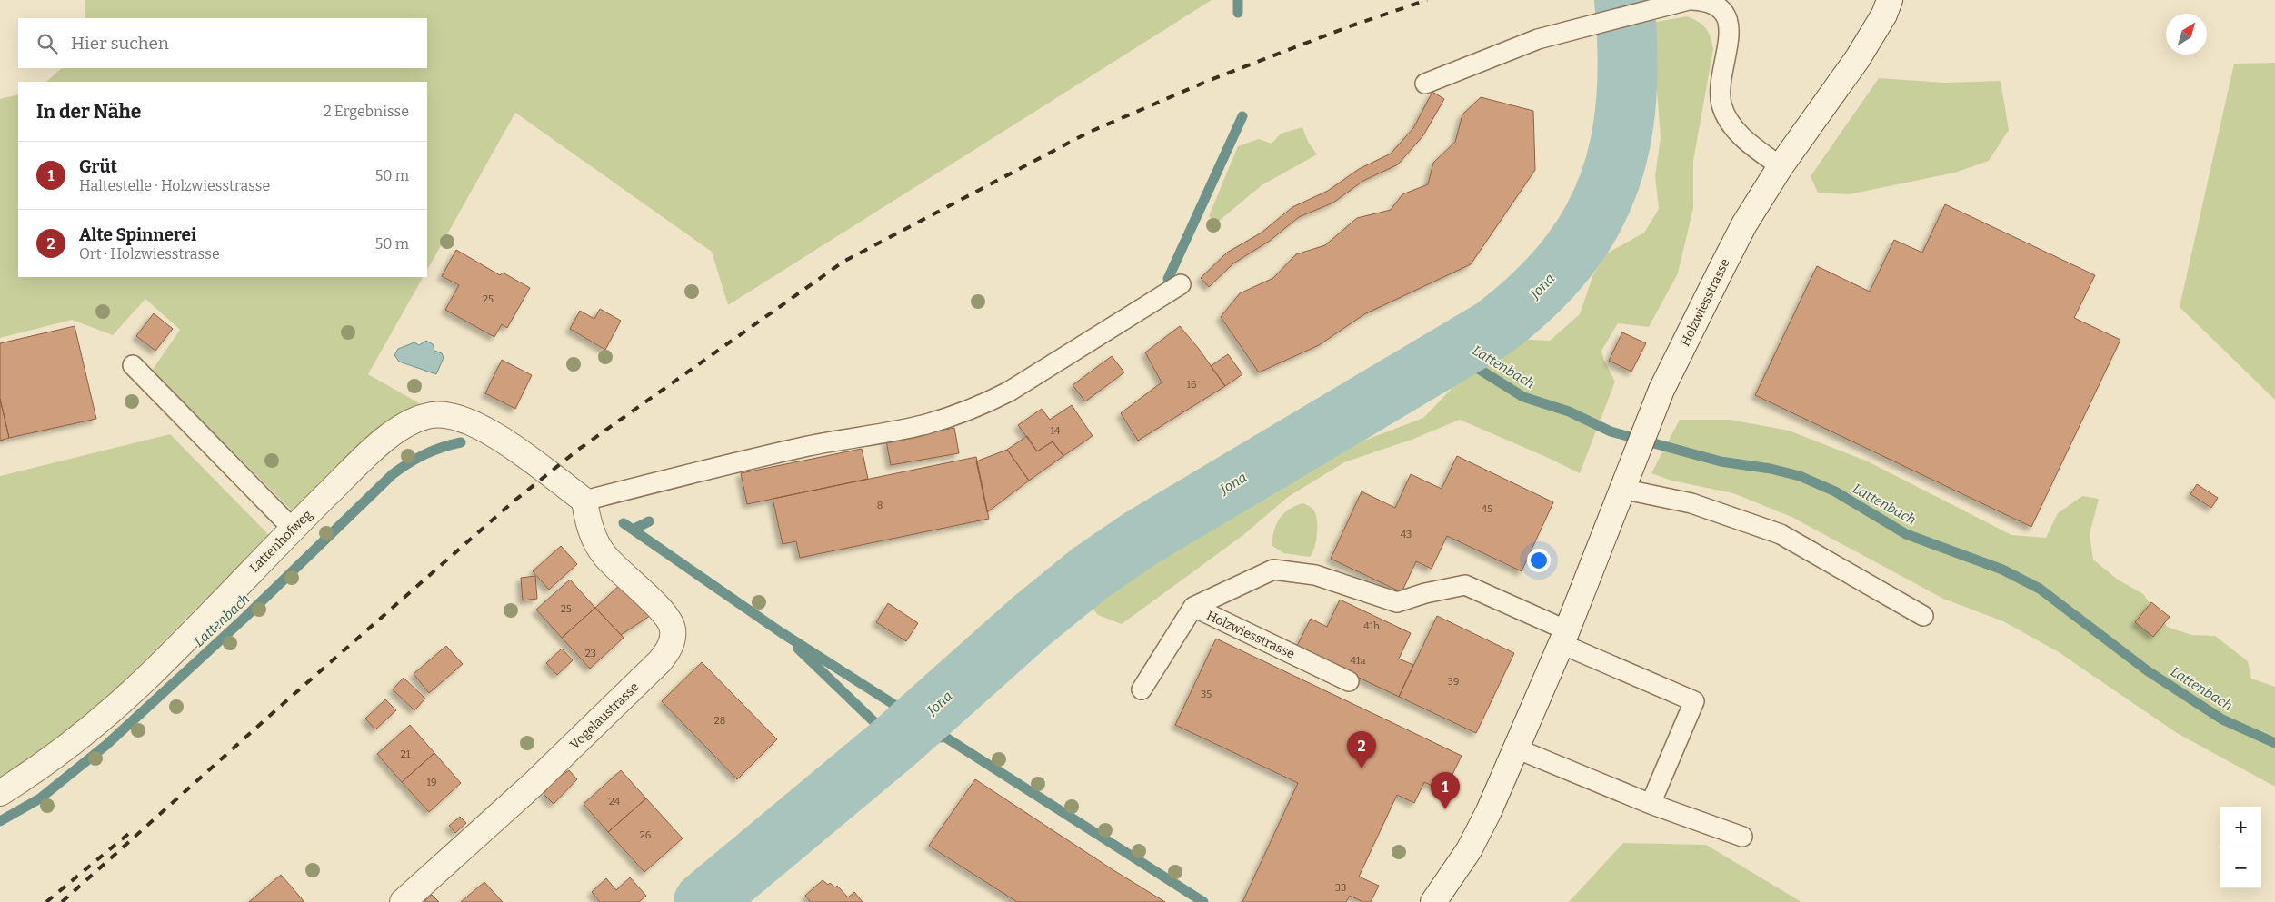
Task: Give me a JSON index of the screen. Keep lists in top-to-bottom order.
{
  "streets": {
    "street": ["Holzwiesstrasse", "Lattenhofweg", "Vogelaustrasse"]
  },
  "crossings": [
    ["Lattenhofweg", "Vogelaustrasse"]
  ],
  "water": ["Jona", "Lattenbach"],
  "house_numbers": [
    "25",
    "16",
    "14",
    "8",
    "45",
    "43",
    "25",
    "41b",
    "23",
    "41a",
    "39",
    "35",
    "28",
    "21",
    "19",
    "24",
    "26",
    "33"
  ],
  "north": "top right",
  "page": {
    "search": "Hier suchen",
    "heading": ["In der Nähe", "2 Ergebnisse"],
    "list": [
      {
        "mark": "1",
        "name": "Grüt",
        "note": "Haltestelle · Holzwiesstrasse",
        "value": "50 m"
      },
      {
        "mark": "2",
        "name": "Alte Spinnerei",
        "note": "Ort · Holzwiesstrasse",
        "value": "50 m"
      }
    ],
    "pins": ["2", "1"],
    "map_buttons": ["+", "−"]
  }
}
